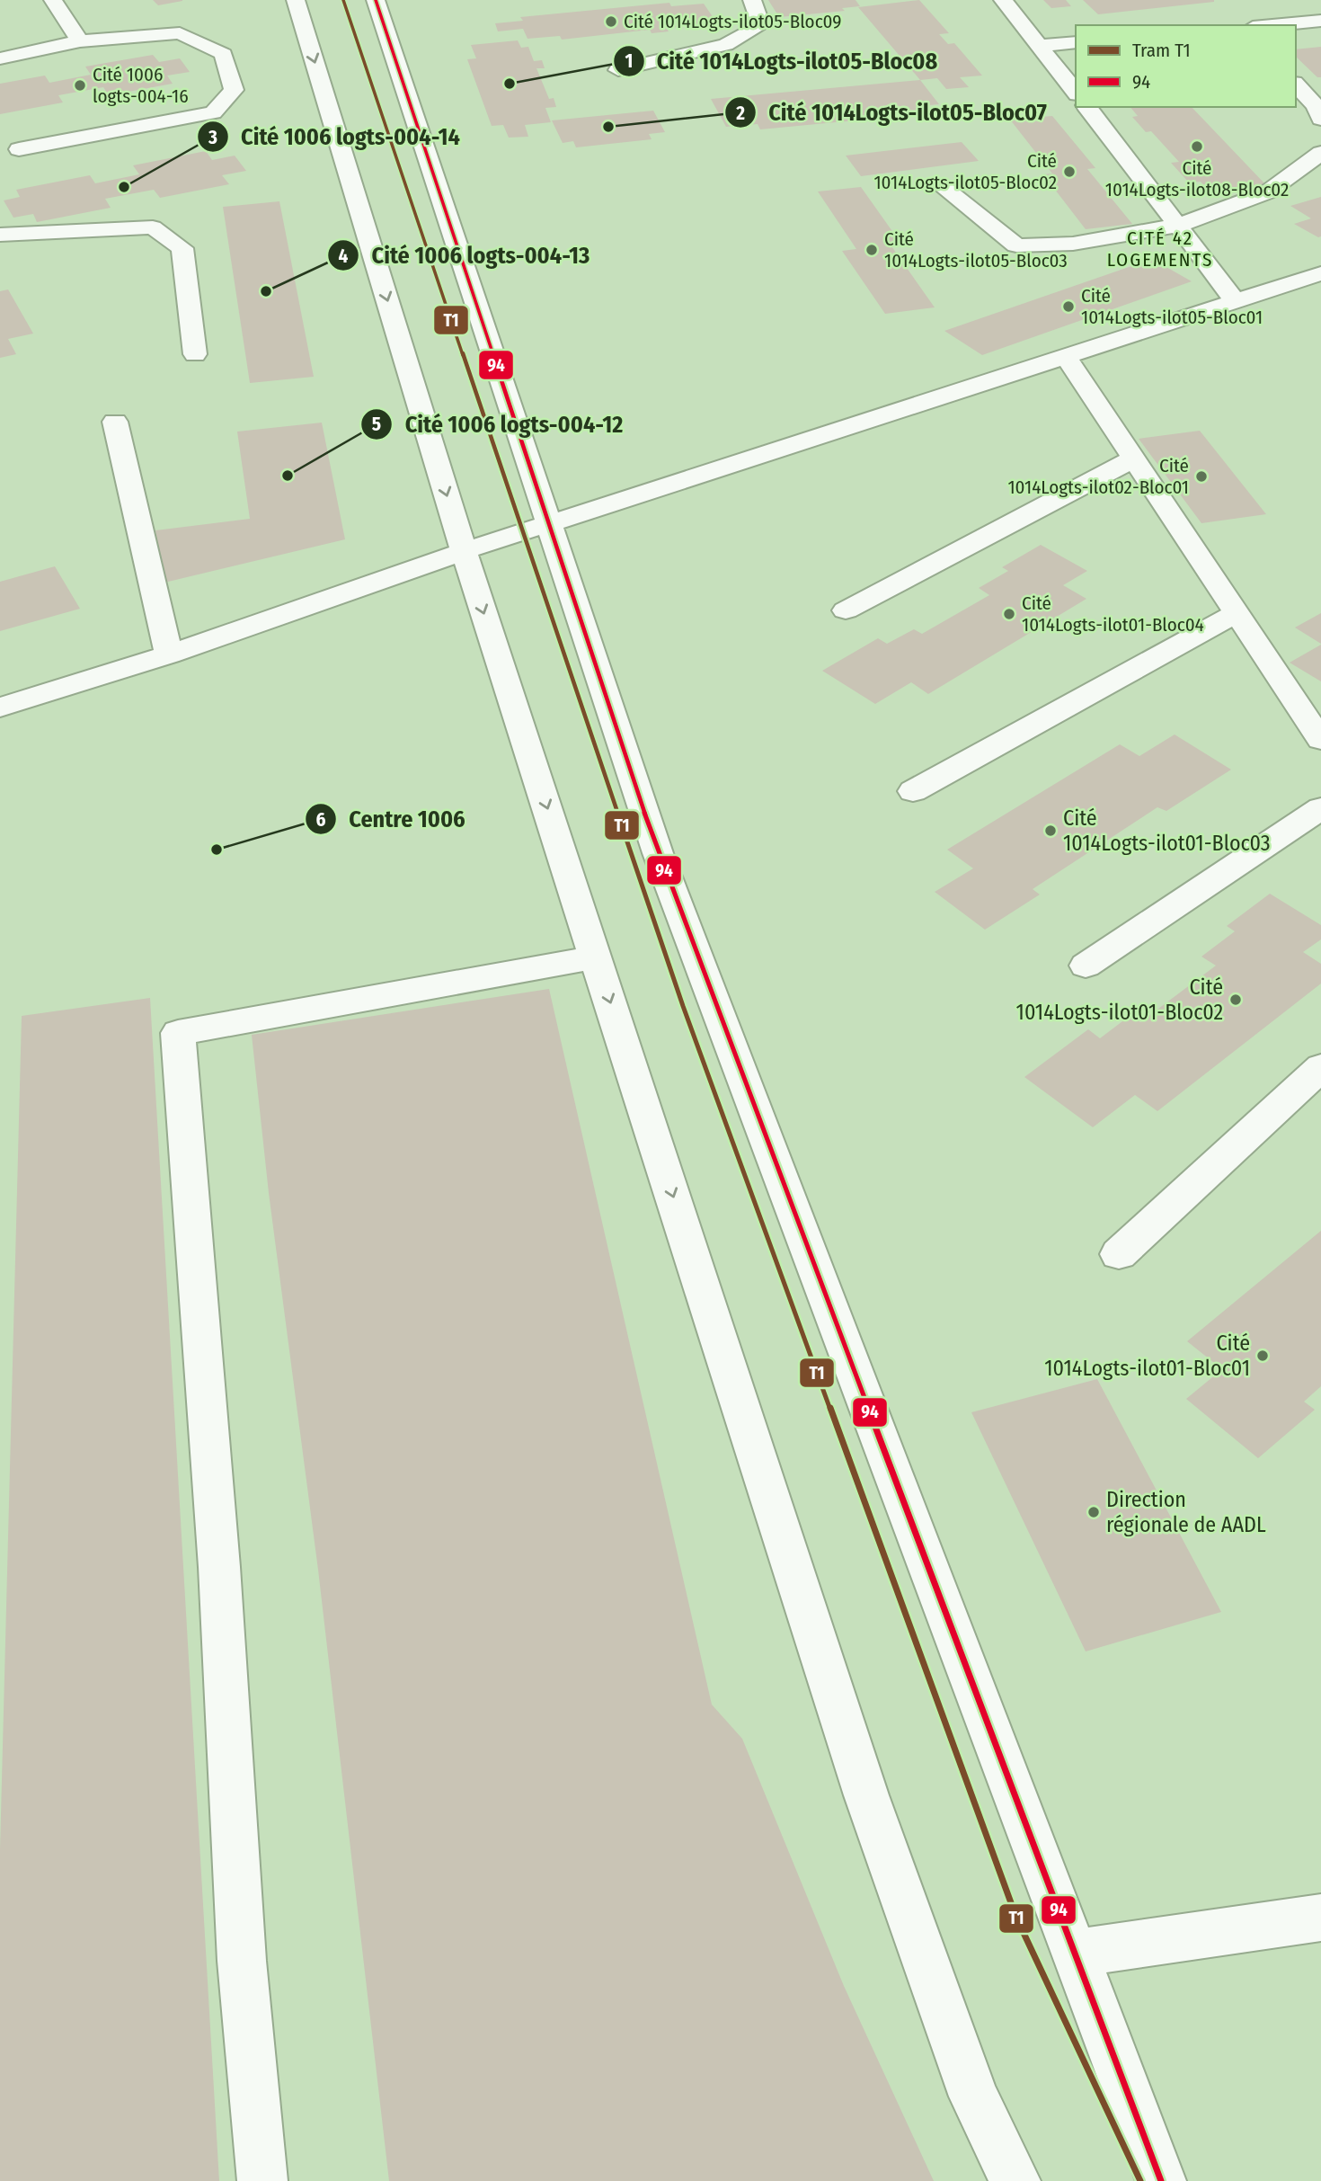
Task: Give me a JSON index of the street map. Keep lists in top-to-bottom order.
{
  "districts": ["CITÉ 42 LOGEMENTS"],
  "places": [
    "Cité 1014Logts-ilot05-Bloc09",
    "Cité 1014Logts-ilot05-Bloc08",
    "Cité 1006 logts-004-16",
    "Cité 1014Logts-ilot05-Bloc07",
    "Cité 1014Logts-ilot08-Bloc02",
    "Cité 1014Logts-ilot05-Bloc02",
    "Cité 1006 logts-004-14",
    "Cité 1014Logts-ilot05-Bloc03",
    "Cité 1006 logts-004-13",
    "Cité 1014Logts-ilot05-Bloc01",
    "Cité 1006 logts-004-12",
    "Cité 1014Logts-ilot02-Bloc01",
    "Cité 1014Logts-ilot01-Bloc04",
    "Cité 1014Logts-ilot01-Bloc03",
    "Centre 1006",
    "Cité 1014Logts-ilot01-Bloc02",
    "Cité 1014Logts-ilot01-Bloc01",
    "Direction régionale de AADL"
  ],
  "lines": ["tram line T1", "transit line 94"],
  "legend": ["Tram T1", "94"]
}
